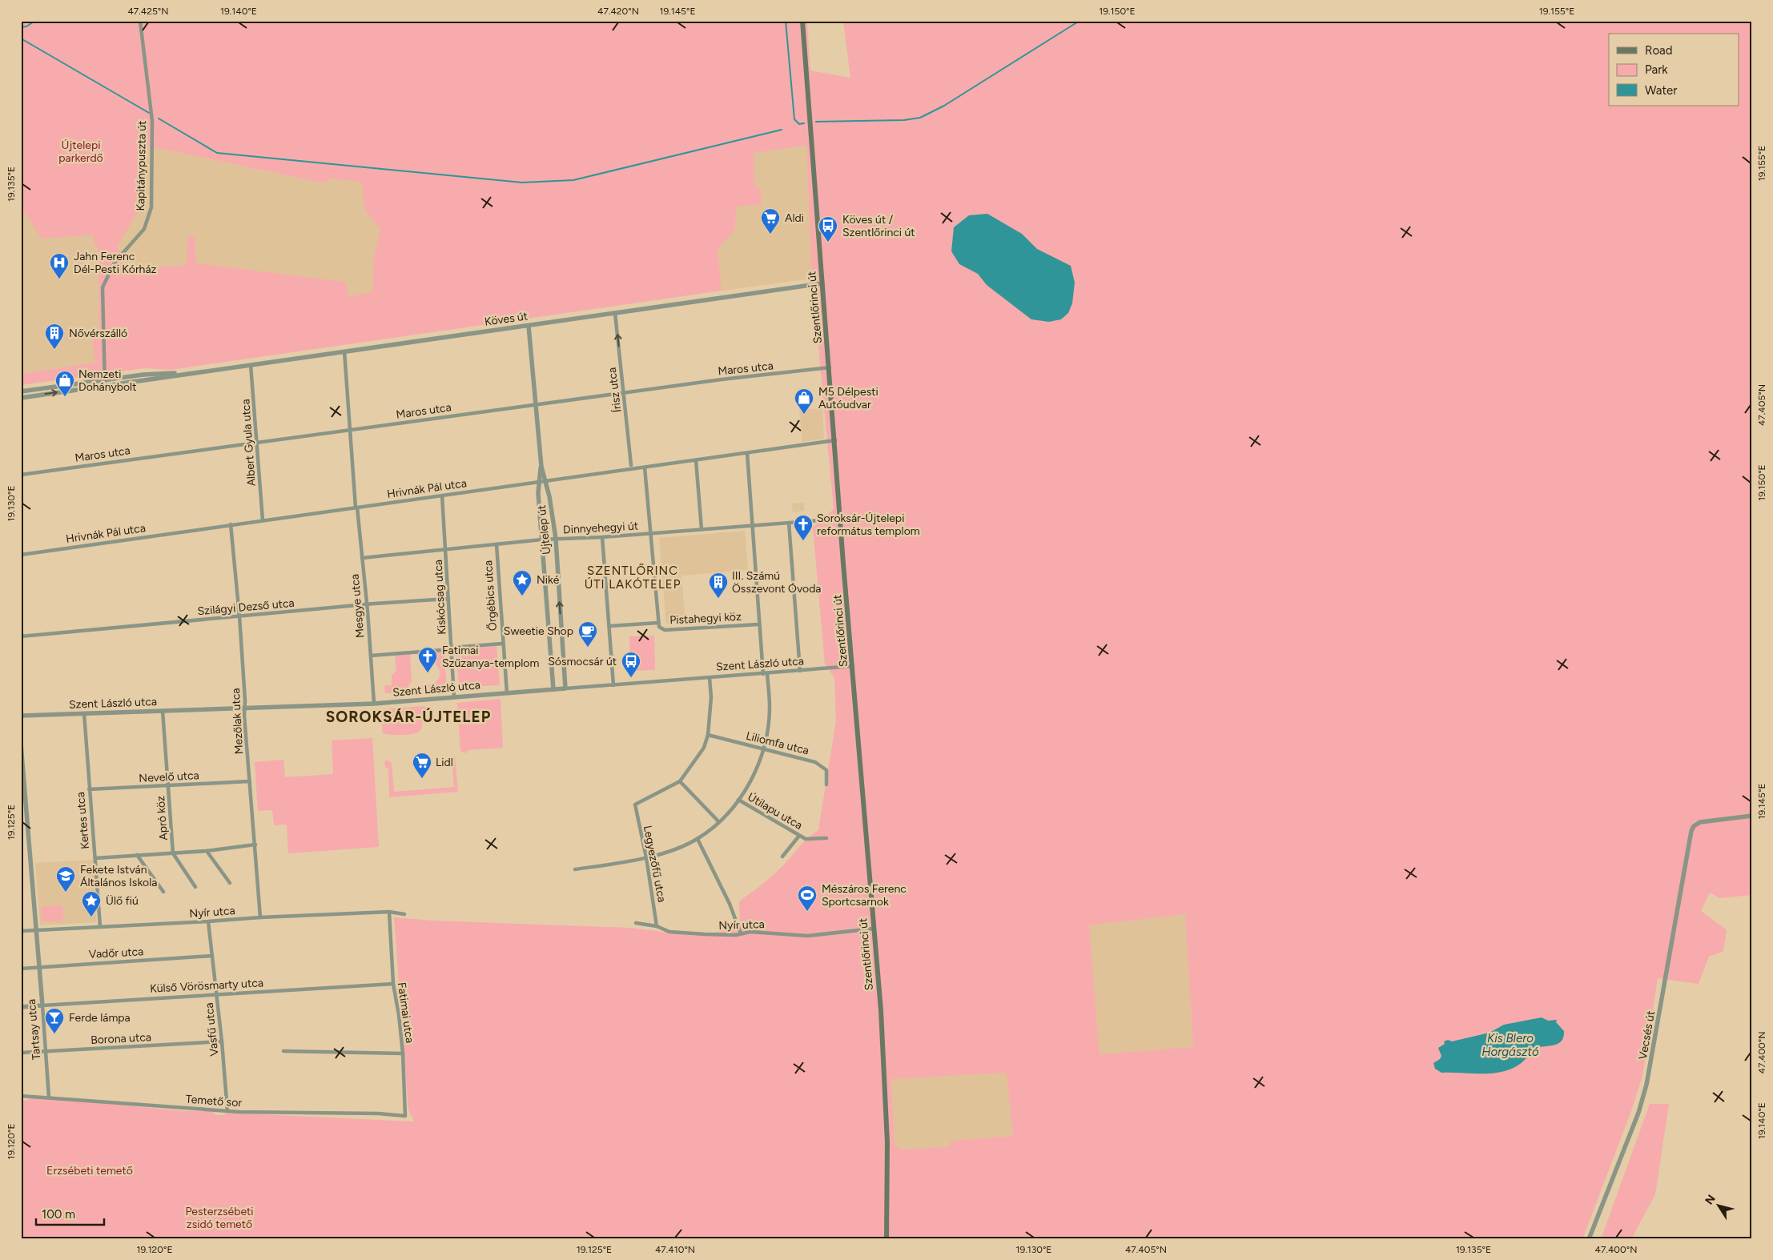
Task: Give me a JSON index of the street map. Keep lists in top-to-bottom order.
{
  "streets": {
    "main road": ["Szentlőrinci út"],
    "street": [
      "Kapitánypuszta út",
      "Köves út",
      "Maros utca",
      "Írisz utca",
      "Albert Gyula utca",
      "Hrivnák Pál utca",
      "Dinnyehegyi út",
      "Újtelep út",
      "Őrgébics utca",
      "Kiskócsag utca",
      "Mesgye utca",
      "Szilágyi Dezső utca",
      "Pistahegyi köz",
      "Szent László utca",
      "Mezőlak utca",
      "Liliomfa utca",
      "Nevelő utca",
      "Útilapu utca",
      "Apró köz",
      "Kertes utca",
      "Legyezőfű utca",
      "Nyír utca",
      "Vadőr utca",
      "Külső Vörösmarty utca",
      "Fatimai utca",
      "Tartsay utca",
      "Vasfű utca",
      "Vecsés út",
      "Borona utca",
      "Temető sor"
    ]
  },
  "crossings": [
    ["Kapitánypuszta út", "Köves út"],
    ["Szentlőrinci út", "Köves út"],
    ["Szentlőrinci út", "Maros utca"],
    ["Szentlőrinci út", "Hrivnák Pál utca"],
    ["Szentlőrinci út", "Dinnyehegyi út"],
    ["Szentlőrinci út", "Szent László utca"],
    ["Szentlőrinci út", "Nyír utca"],
    ["Köves út", "Írisz utca"],
    ["Köves út", "Albert Gyula utca"],
    ["Köves út", "Újtelep út"],
    ["Köves út", "Mesgye utca"],
    ["Maros utca", "Írisz utca"],
    ["Maros utca", "Albert Gyula utca"],
    ["Maros utca", "Újtelep út"],
    ["Maros utca", "Mesgye utca"],
    ["Albert Gyula utca", "Hrivnák Pál utca"],
    ["Hrivnák Pál utca", "Újtelep út"],
    ["Hrivnák Pál utca", "Kiskócsag utca"],
    ["Hrivnák Pál utca", "Mesgye utca"],
    ["Hrivnák Pál utca", "Mezőlak utca"],
    ["Dinnyehegyi út", "Újtelep út"],
    ["Dinnyehegyi út", "Őrgébics utca"],
    ["Dinnyehegyi út", "Kiskócsag utca"],
    ["Dinnyehegyi út", "Mesgye utca"],
    ["Újtelep út", "Szent László utca"],
    ["Őrgébics utca", "Szent László utca"],
    ["Kiskócsag utca", "Szilágyi Dezső utca"],
    ["Kiskócsag utca", "Szent László utca"],
    ["Mesgye utca", "Szilágyi Dezső utca"],
    ["Mesgye utca", "Szent László utca"],
    ["Szilágyi Dezső utca", "Mezőlak utca"],
    ["Szent László utca", "Mezőlak utca"],
    ["Szent László utca", "Apró köz"],
    ["Szent László utca", "Kertes utca"],
    ["Mezőlak utca", "Nevelő utca"],
    ["Mezőlak utca", "Nyír utca"],
    ["Nevelő utca", "Apró köz"],
    ["Nevelő utca", "Kertes utca"],
    ["Kertes utca", "Nyír utca"],
    ["Legyezőfű utca", "Nyír utca"],
    ["Nyír utca", "Fatimai utca"],
    ["Nyír utca", "Tartsay utca"],
    ["Nyír utca", "Vasfű utca"],
    ["Vadőr utca", "Tartsay utca"],
    ["Vadőr utca", "Vasfű utca"],
    ["Külső Vörösmarty utca", "Fatimai utca"],
    ["Külső Vörösmarty utca", "Tartsay utca"],
    ["Külső Vörösmarty utca", "Vasfű utca"],
    ["Fatimai utca", "Temető sor"],
    ["Tartsay utca", "Borona utca"],
    ["Tartsay utca", "Temető sor"],
    ["Vasfű utca", "Borona utca"],
    ["Vasfű utca", "Temető sor"]
  ],
  "one_way": ["Írisz utca"],
  "districts": ["SZENTLŐRINC ÚTI LAKÓTELEP", "SOROKSÁR-ÚJTELEP"],
  "water": ["Kis Blero Horgásztó"],
  "parks": ["Újtelepi parkerdő", "Erzsébeti temető", "Pesterzsébeti zsidó temető"],
  "places": {
    "supermarket": ["Aldi", "Lidl"],
    "bus stop": ["Köves út / Szentlőrinci út", "Sósmocsár út"],
    "hospital": ["Jahn Ferenc Dél-Pesti Kórház"],
    "building": ["Nővérszálló", "III. Számú Összevont Óvoda"],
    "shop": ["Nemzeti Dohánybolt", "M5 Délpesti Autóudvar"],
    "church": ["Soroksár-Újtelepi református templom", "Fatimai Szűzanya-templom"],
    "place": ["Niké", "Ülő fiú"],
    "cafe": ["Sweetie Shop"],
    "school or university": ["Fekete István Általános Iskola"],
    "sports": ["Mészáros Ferenc Sportcsarnok"],
    "bar": ["Ferde lámpa"]
  },
  "legend": ["Road", "Park", "Water"],
  "scale_bar": "100 m",
  "north": "top left",
  "coordinates": [
    "47.425°N",
    "19.140°E",
    "47.420°N",
    "19.145°E",
    "19.150°E",
    "19.155°E",
    "19.135°E",
    "47.405°N",
    "19.130°E",
    "19.125°E",
    "47.400°N",
    "19.120°E",
    "47.410°N"
  ]
}
